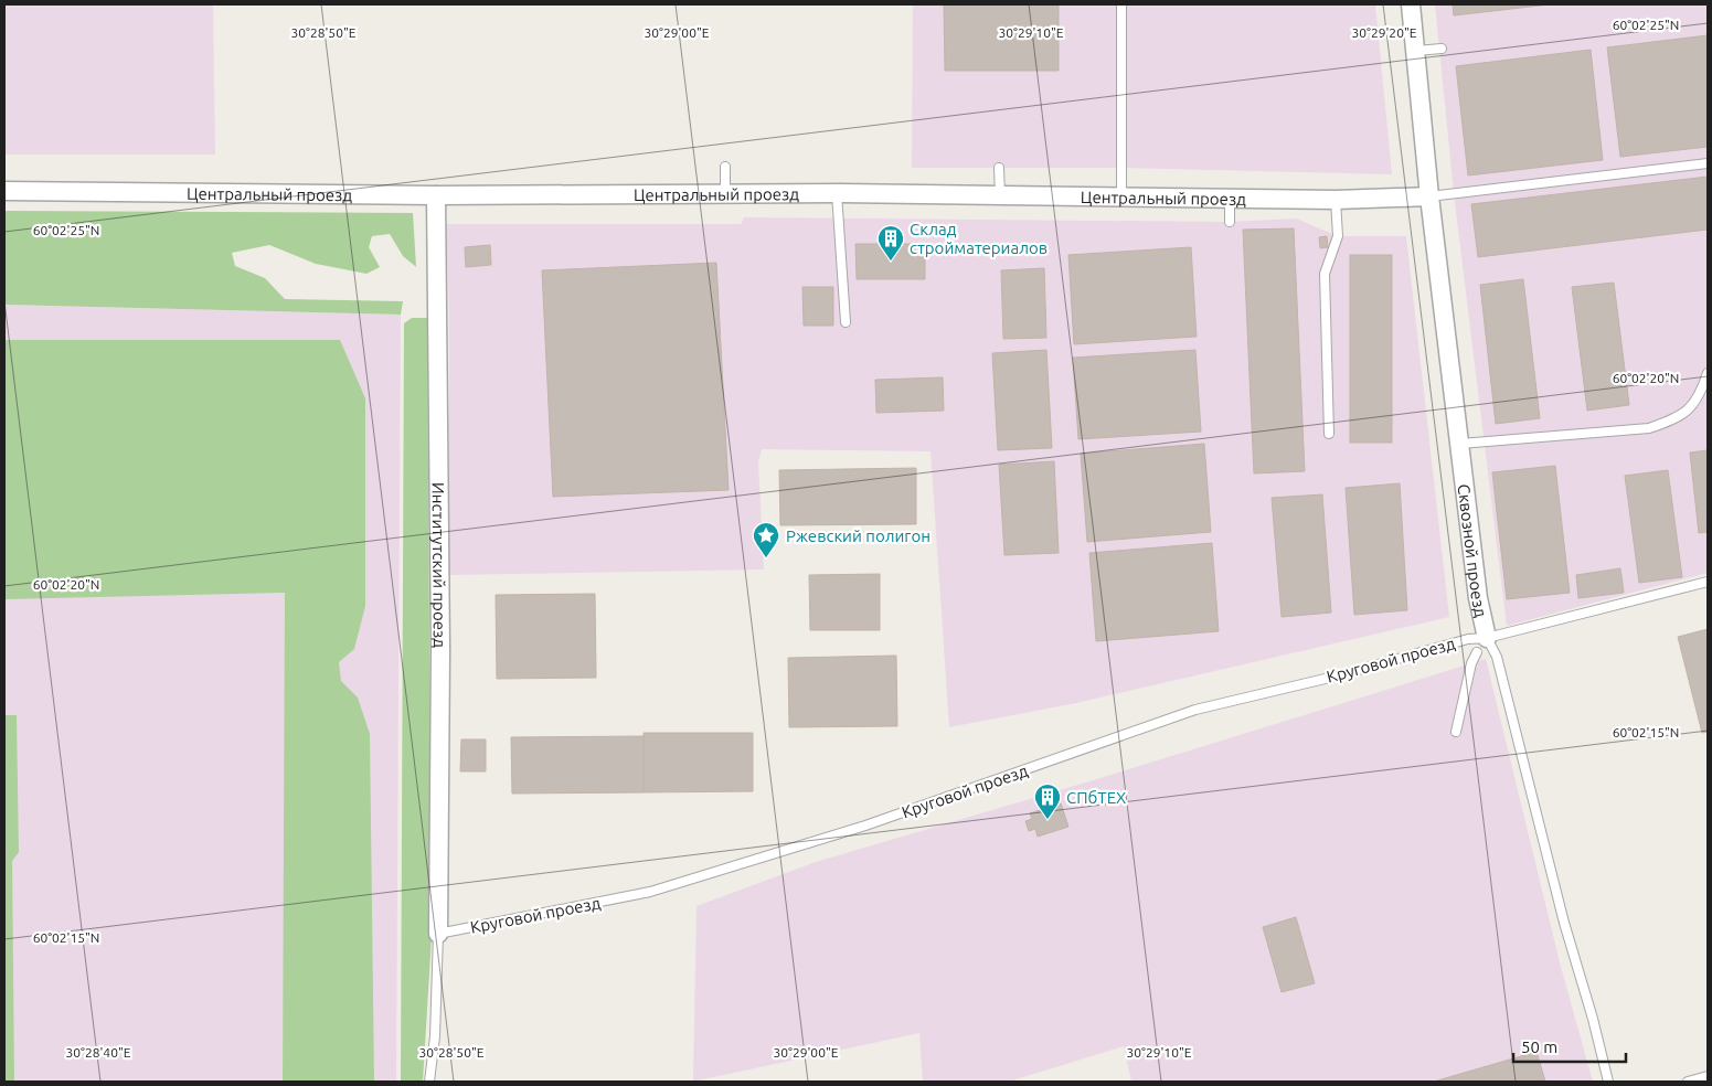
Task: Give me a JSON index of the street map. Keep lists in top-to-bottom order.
{
  "streets": {
    "street": ["Центральный проезд", "Сквозной проезд", "Институтский проезд"],
    "lane": ["Круговой проезд"]
  },
  "crossings": [
    ["Центральный проезд", "Сквозной проезд"],
    ["Центральный проезд", "Институтский проезд"],
    ["Сквозной проезд", "Круговой проезд"],
    ["Институтский проезд", "Круговой проезд"]
  ],
  "places": {
    "building": ["Склад стройматериалов", "СПбТЕХ"],
    "place": ["Ржевский полигон"]
  },
  "scale_bar": "50 m",
  "coordinates": [
    "60°02'25\"N",
    "30°28'50\"E",
    "30°29'00\"E",
    "30°29'10\"E",
    "30°29'20\"E",
    "60°02'20\"N",
    "60°02'15\"N",
    "30°28'40\"E"
  ]
}
